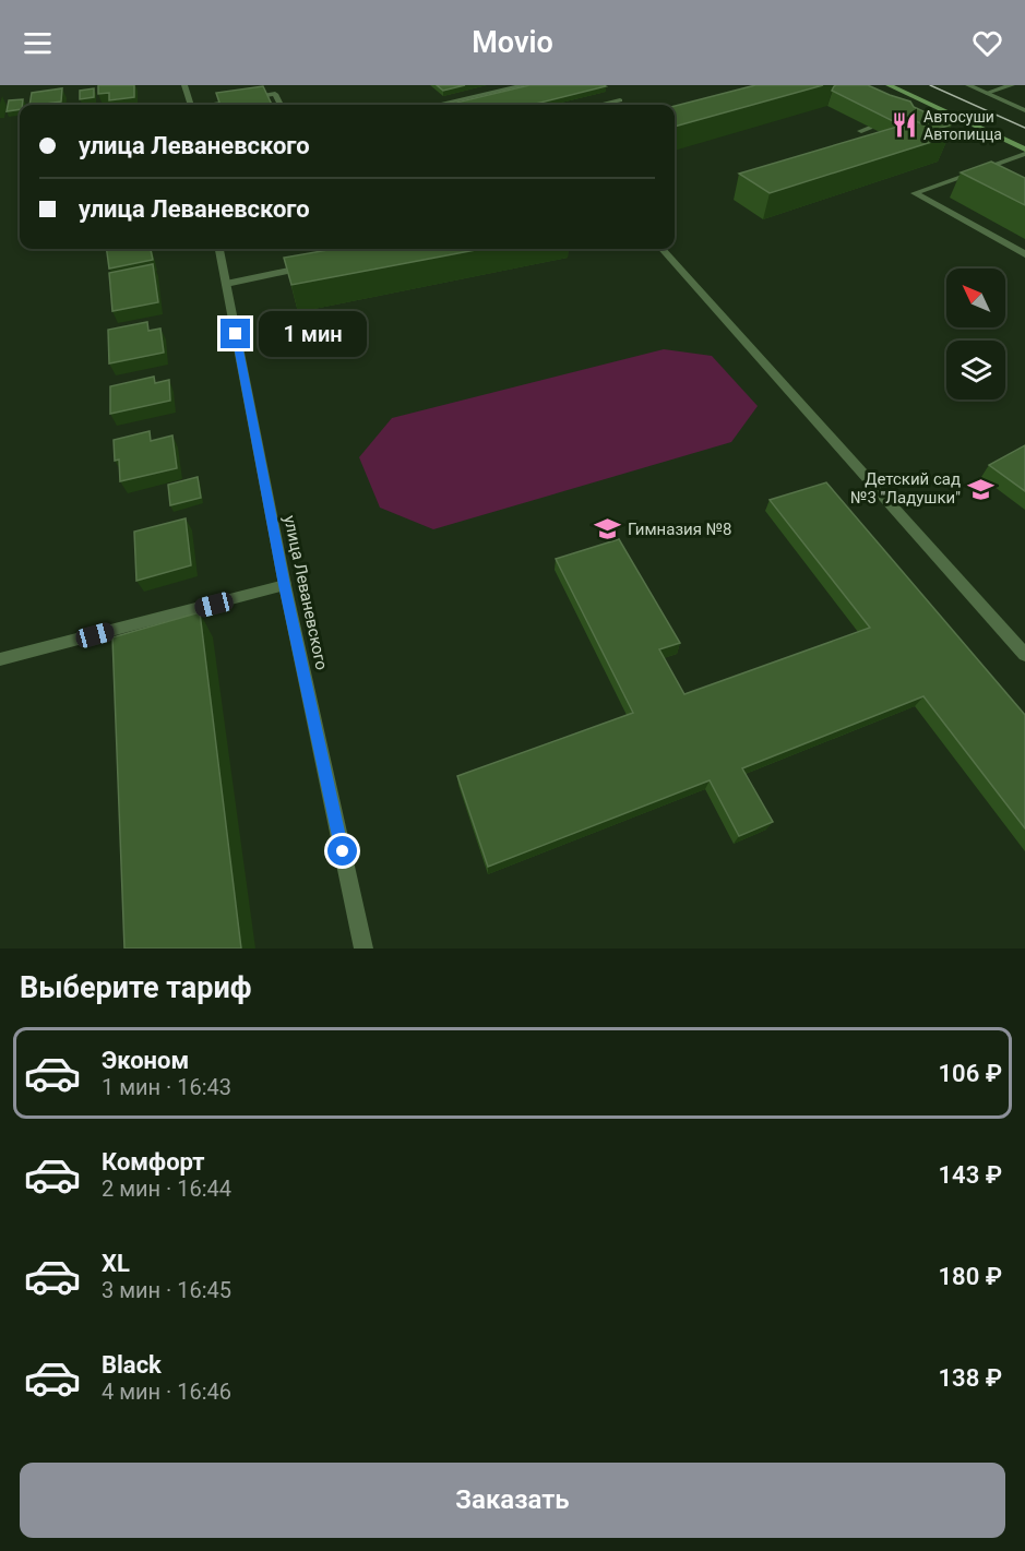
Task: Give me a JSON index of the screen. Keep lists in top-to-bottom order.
{
  "streets": {
    "street": ["улица Леваневского"]
  },
  "places": {
    "restaurant": ["Автосуши Автопицца"],
    "school or university": ["Детский сад №3 \"Ладушки\"", "Гимназия №8"]
  },
  "north": "top left",
  "page": {
    "header": "Movio",
    "banner": ["улица Леваневского", "улица Леваневского"],
    "bubble": "1 мин",
    "heading": "Выберите тариф",
    "list": [
      {
        "name": "Эконом",
        "note": "1 мин · 16:43",
        "value": "106 ₽"
      },
      {
        "name": "Комфорт",
        "note": "2 мин · 16:44",
        "value": "143 ₽"
      },
      {
        "name": "XL",
        "note": "3 мин · 16:45",
        "value": "180 ₽"
      },
      {
        "name": "Black",
        "note": "4 мин · 16:46",
        "value": "138 ₽"
      }
    ],
    "buttons": "Заказать"
  }
}
